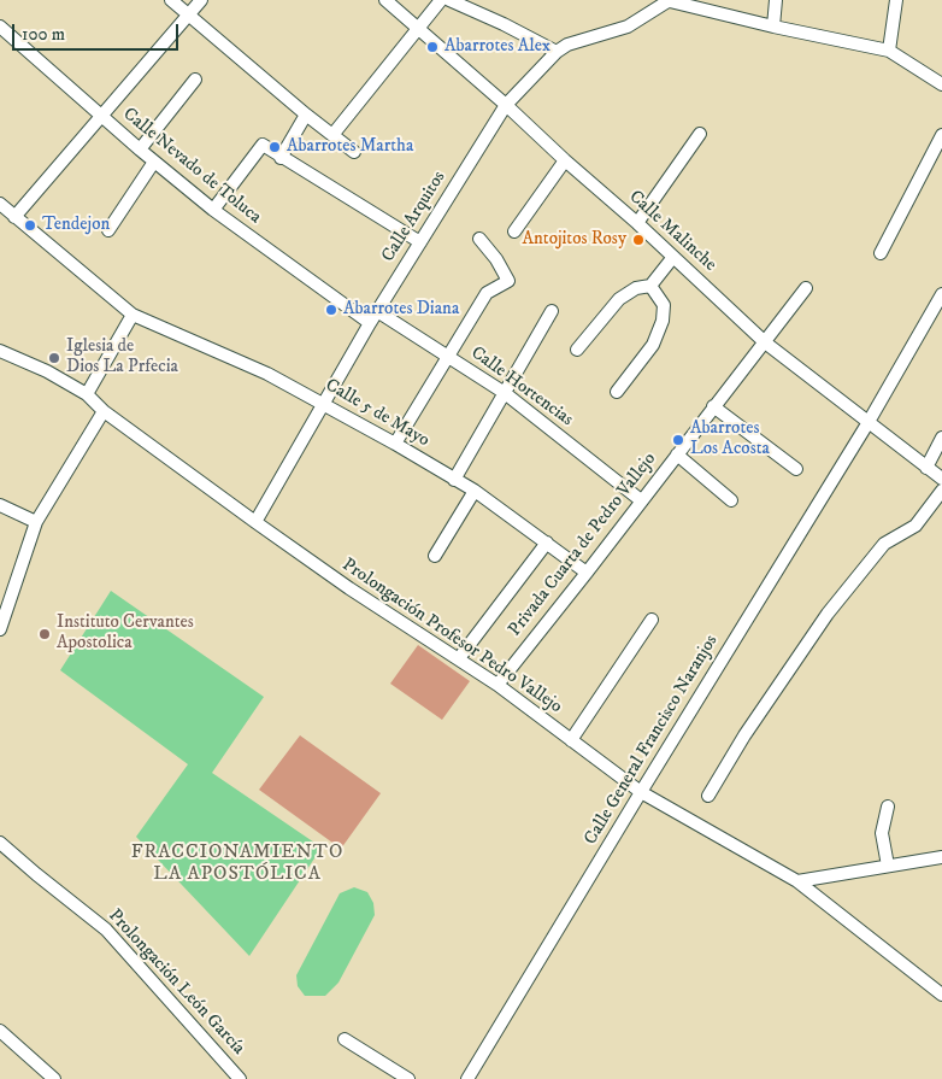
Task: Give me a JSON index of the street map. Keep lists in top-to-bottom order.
{
  "streets": {
    "street": [
      "Calle Nevado de Toluca",
      "Calle Arquitos",
      "Calle Malinche",
      "Calle Hortencias",
      "Calle 5 de Mayo",
      "Privada Cuarta de Pedro Vallejo",
      "Prolongación Profesor Pedro Vallejo",
      "Calle General Francisco Naranjos",
      "Prolongación León García"
    ]
  },
  "crossings": [
    ["Calle Nevado de Toluca", "Calle Arquitos"],
    ["Calle Arquitos", "Calle Malinche"],
    ["Calle Arquitos", "Calle Hortencias"],
    ["Calle Arquitos", "Calle 5 de Mayo"],
    ["Calle Arquitos", "Prolongación Profesor Pedro Vallejo"],
    ["Calle Malinche", "Privada Cuarta de Pedro Vallejo"],
    ["Calle Malinche", "Calle General Francisco Naranjos"],
    ["Calle Hortencias", "Privada Cuarta de Pedro Vallejo"],
    ["Calle 5 de Mayo", "Privada Cuarta de Pedro Vallejo"],
    ["Privada Cuarta de Pedro Vallejo", "Prolongación Profesor Pedro Vallejo"],
    ["Prolongación Profesor Pedro Vallejo", "Calle General Francisco Naranjos"]
  ],
  "districts": ["FRACCIONAMIENTO LA APOSTÓLICA"],
  "places": [
    "Abarrotes Alex",
    "Abarrotes Martha",
    "Tendejon",
    "Antojitos Rosy",
    "Abarrotes Diana",
    "Iglesia de Dios La Prfecia",
    "Abarrotes Los Acosta",
    "Instituto Cervantes Apostolica"
  ],
  "scale_bar": "100 m"
}
